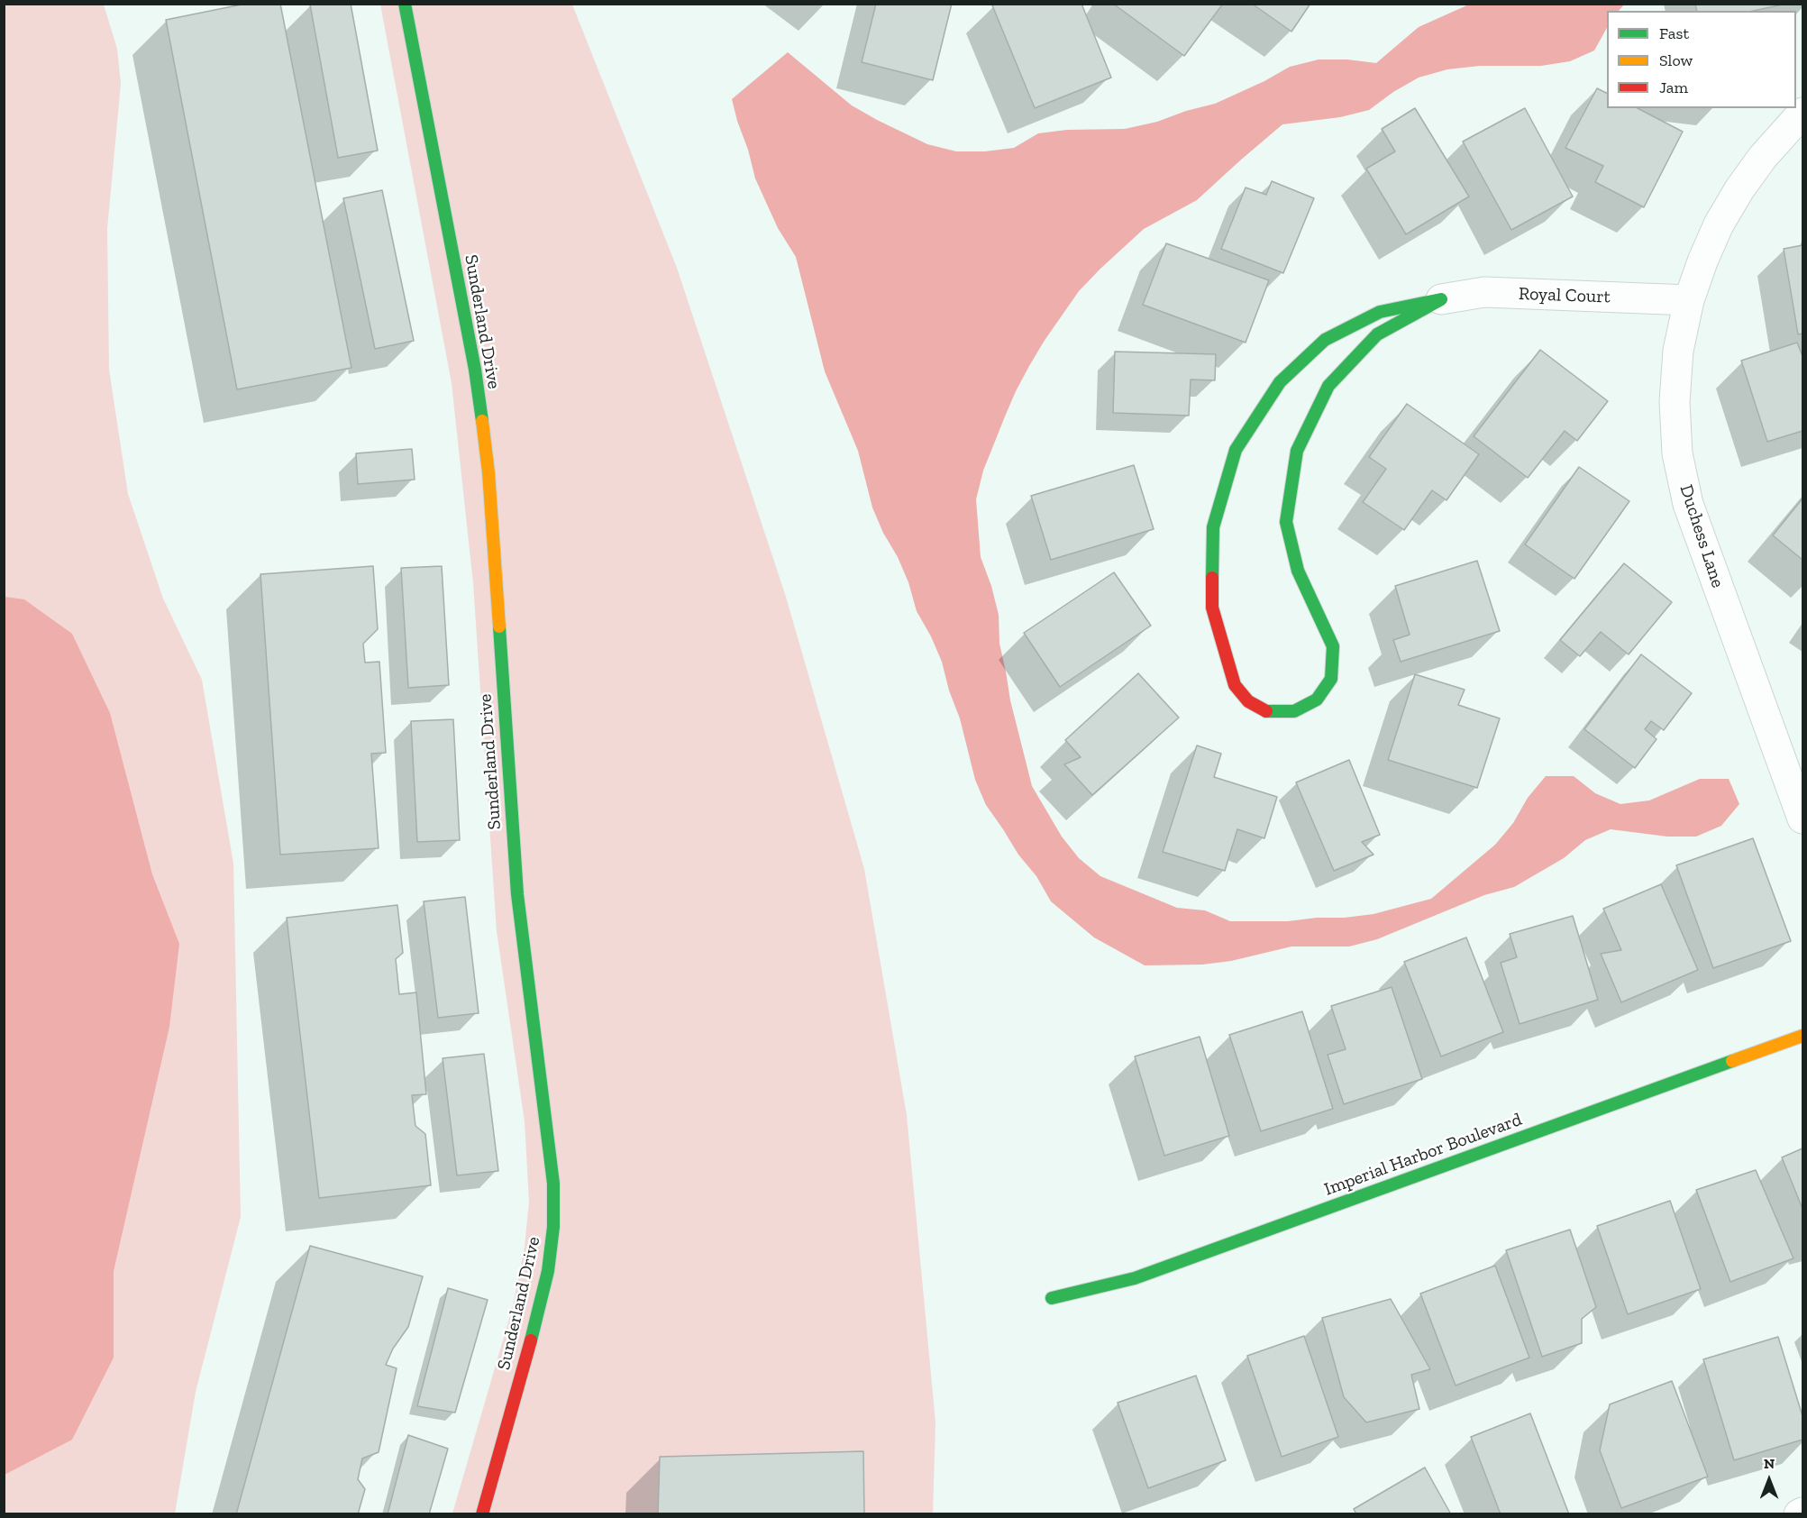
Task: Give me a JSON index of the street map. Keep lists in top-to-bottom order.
{
  "streets": {
    "street": [
      "Royal Court",
      "Sunderland Drive",
      "Duchess Lane",
      "Imperial Harbor Boulevard"
    ]
  },
  "crossings": [
    ["Royal Court", "Duchess Lane"]
  ],
  "legend": ["Fast", "Slow", "Jam"],
  "north": "top"
}
